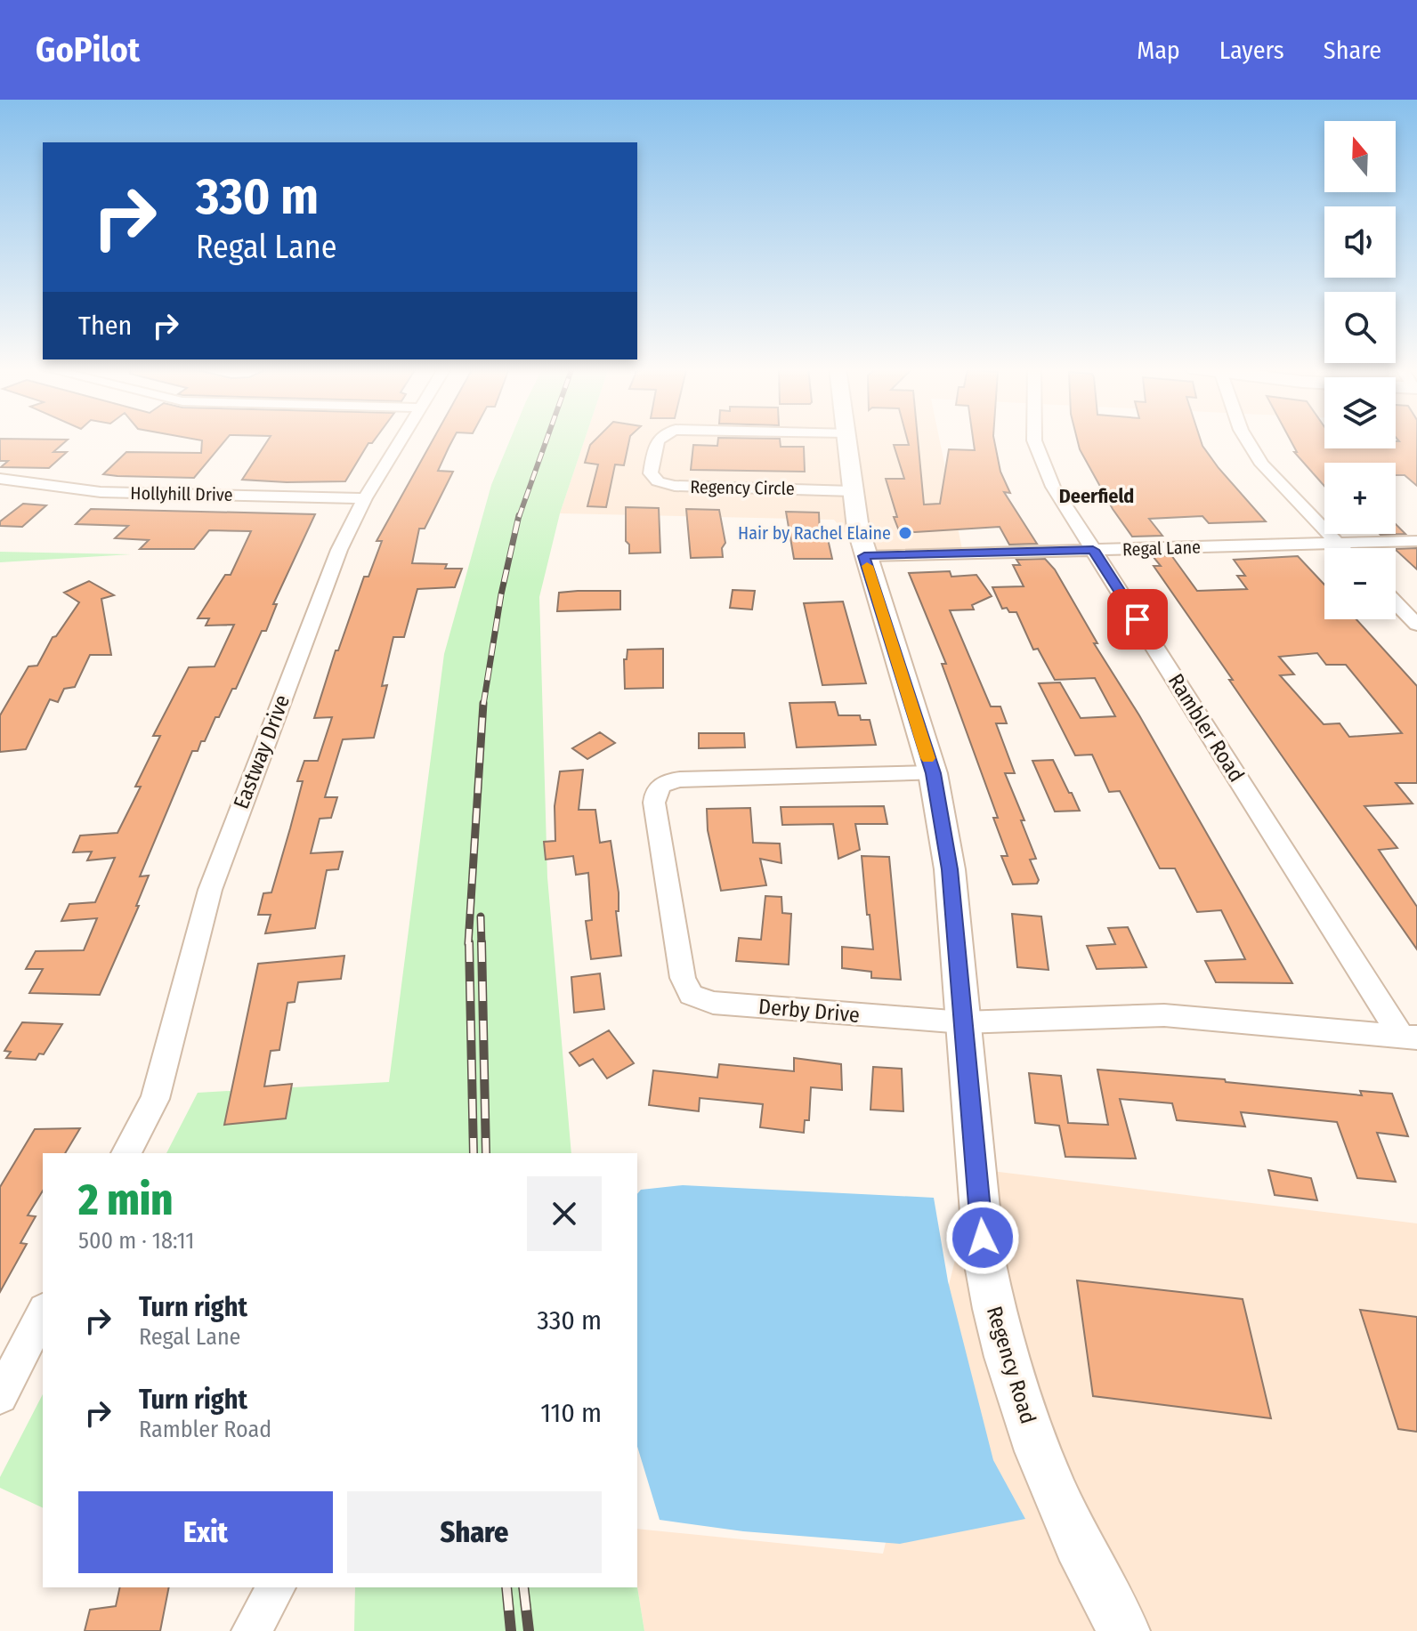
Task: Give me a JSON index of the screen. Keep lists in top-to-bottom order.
{
  "streets": {
    "street": [
      "Regency Circle",
      "Hollyhill Drive",
      "Regal Lane",
      "Rambler Road",
      "Eastway Drive",
      "Derby Drive",
      "Regency Road"
    ]
  },
  "crossings": [
    ["Regency Circle", "Regency Road"],
    ["Hollyhill Drive", "Eastway Drive"],
    ["Regal Lane", "Rambler Road"],
    ["Regal Lane", "Regency Road"],
    ["Rambler Road", "Derby Drive"],
    ["Derby Drive", "Regency Road"]
  ],
  "districts": ["Deerfield"],
  "places": ["Hair by Rachel Elaine"],
  "north": "top",
  "page": {
    "header": "GoPilot",
    "nav": ["Map", "Layers", "Share"],
    "map_buttons": ["+", "−"],
    "turn": ["330 m", "Regal Lane"],
    "then": "Then",
    "heading": ["2 min", "500 m · 18:11"],
    "list": [
      {
        "name": "Turn right",
        "note": "Regal Lane",
        "value": "330 m"
      },
      {
        "name": "Turn right",
        "note": "Rambler Road",
        "value": "110 m"
      }
    ],
    "buttons": ["Exit", "Share"]
  }
}
